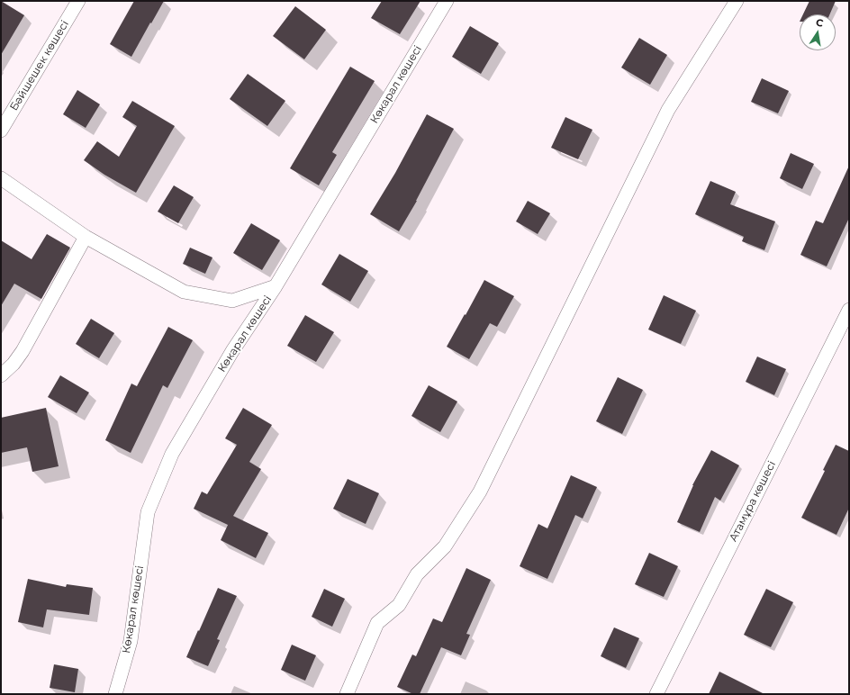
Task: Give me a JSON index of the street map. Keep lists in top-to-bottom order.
{
  "streets": {
    "street": ["Бәйшешек көшесі", "Көкарал көшесі", "Атамұра көшесі"]
  },
  "north": "top"
}
